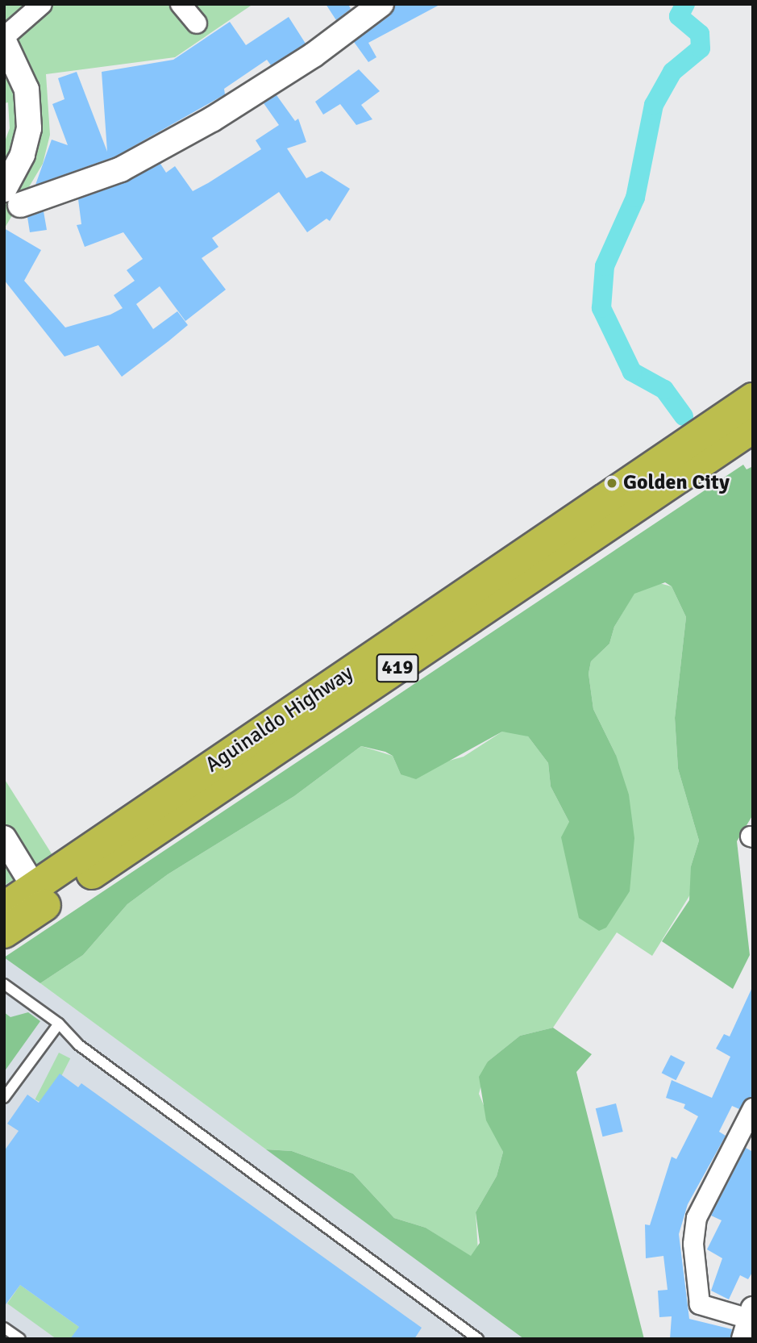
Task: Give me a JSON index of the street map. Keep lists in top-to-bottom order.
{
  "streets": {
    "highway": ["419", "Aguinaldo Highway"]
  },
  "places": ["Golden City"]
}
